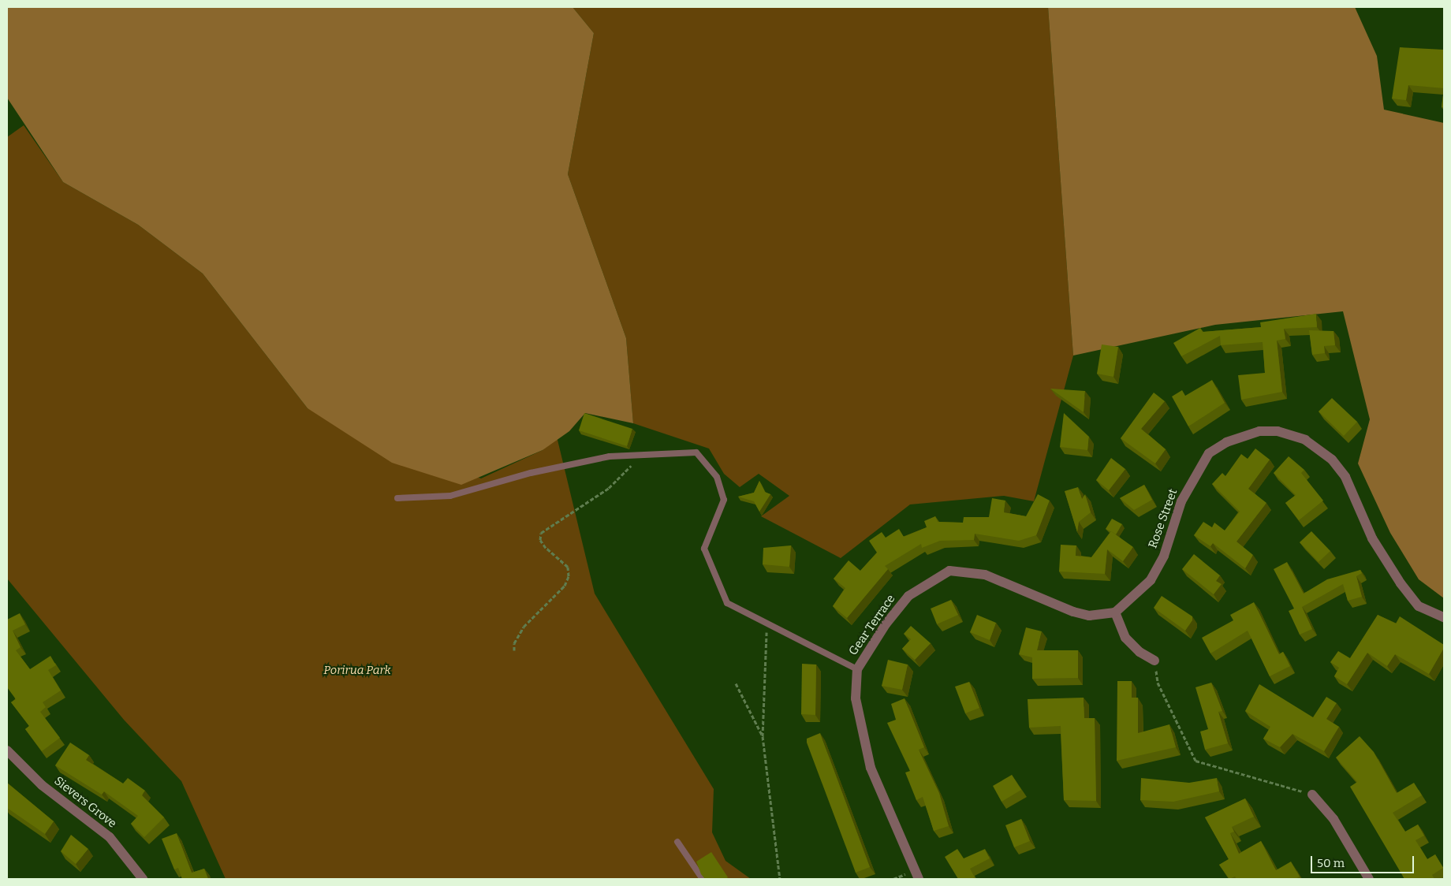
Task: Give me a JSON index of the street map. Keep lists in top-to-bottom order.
{
  "streets": {
    "street": ["Rose Street", "Gear Terrace", "Sievers Grove"]
  },
  "crossings": [
    ["Rose Street", "Gear Terrace"]
  ],
  "parks": ["Porirua Park"],
  "scale_bar": "50 m"
}
